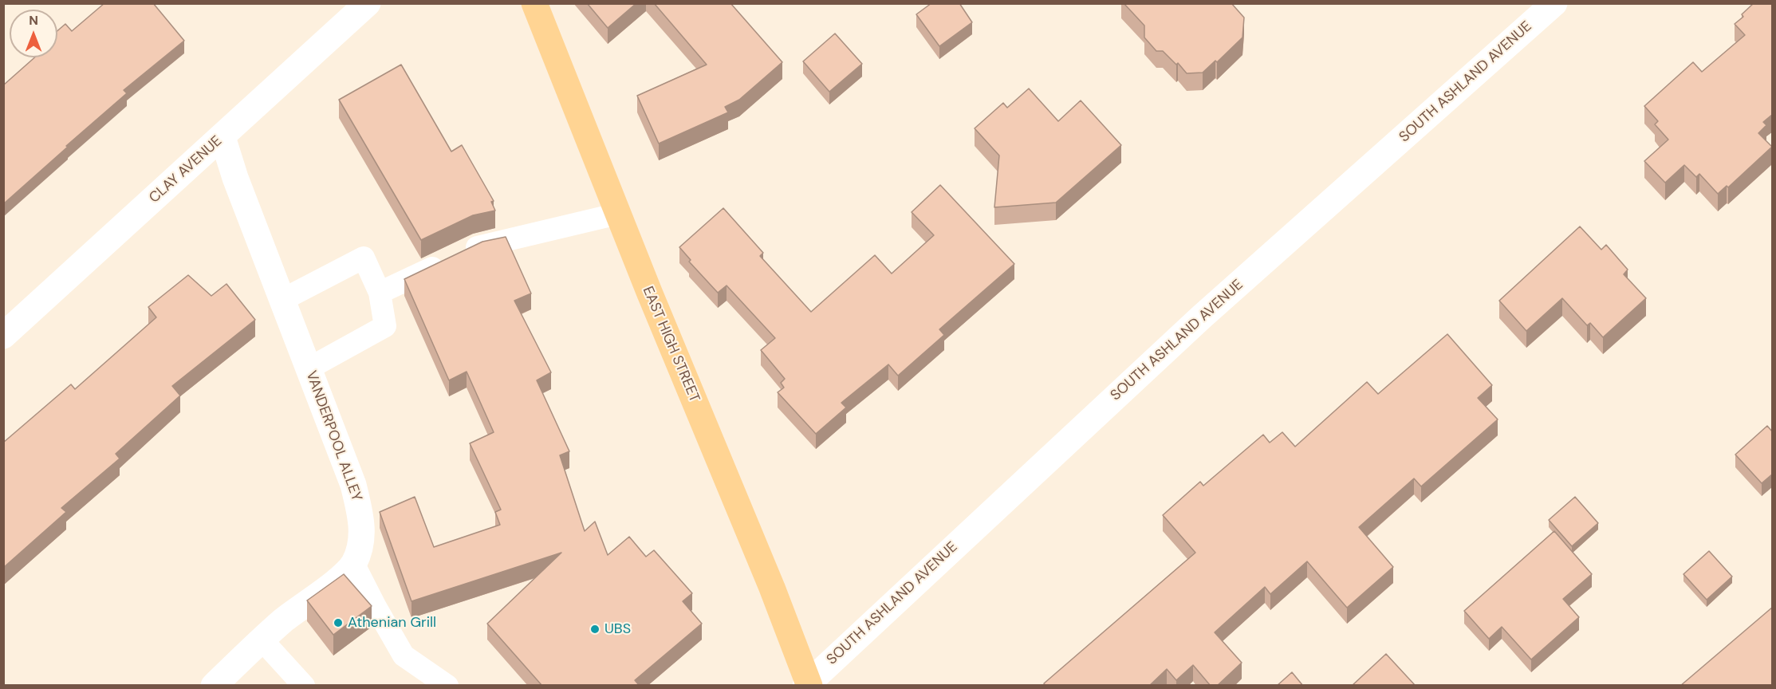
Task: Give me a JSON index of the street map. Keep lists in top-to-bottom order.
{
  "streets": {
    "main road": ["EAST HIGH STREET"],
    "street": ["SOUTH ASHLAND AVENUE", "CLAY AVENUE", "VANDERPOOL ALLEY"]
  },
  "crossings": [
    ["SOUTH ASHLAND AVENUE", "EAST HIGH STREET"],
    ["CLAY AVENUE", "VANDERPOOL ALLEY"]
  ],
  "places": ["Athenian Grill", "UBS"],
  "north": "top"
}
